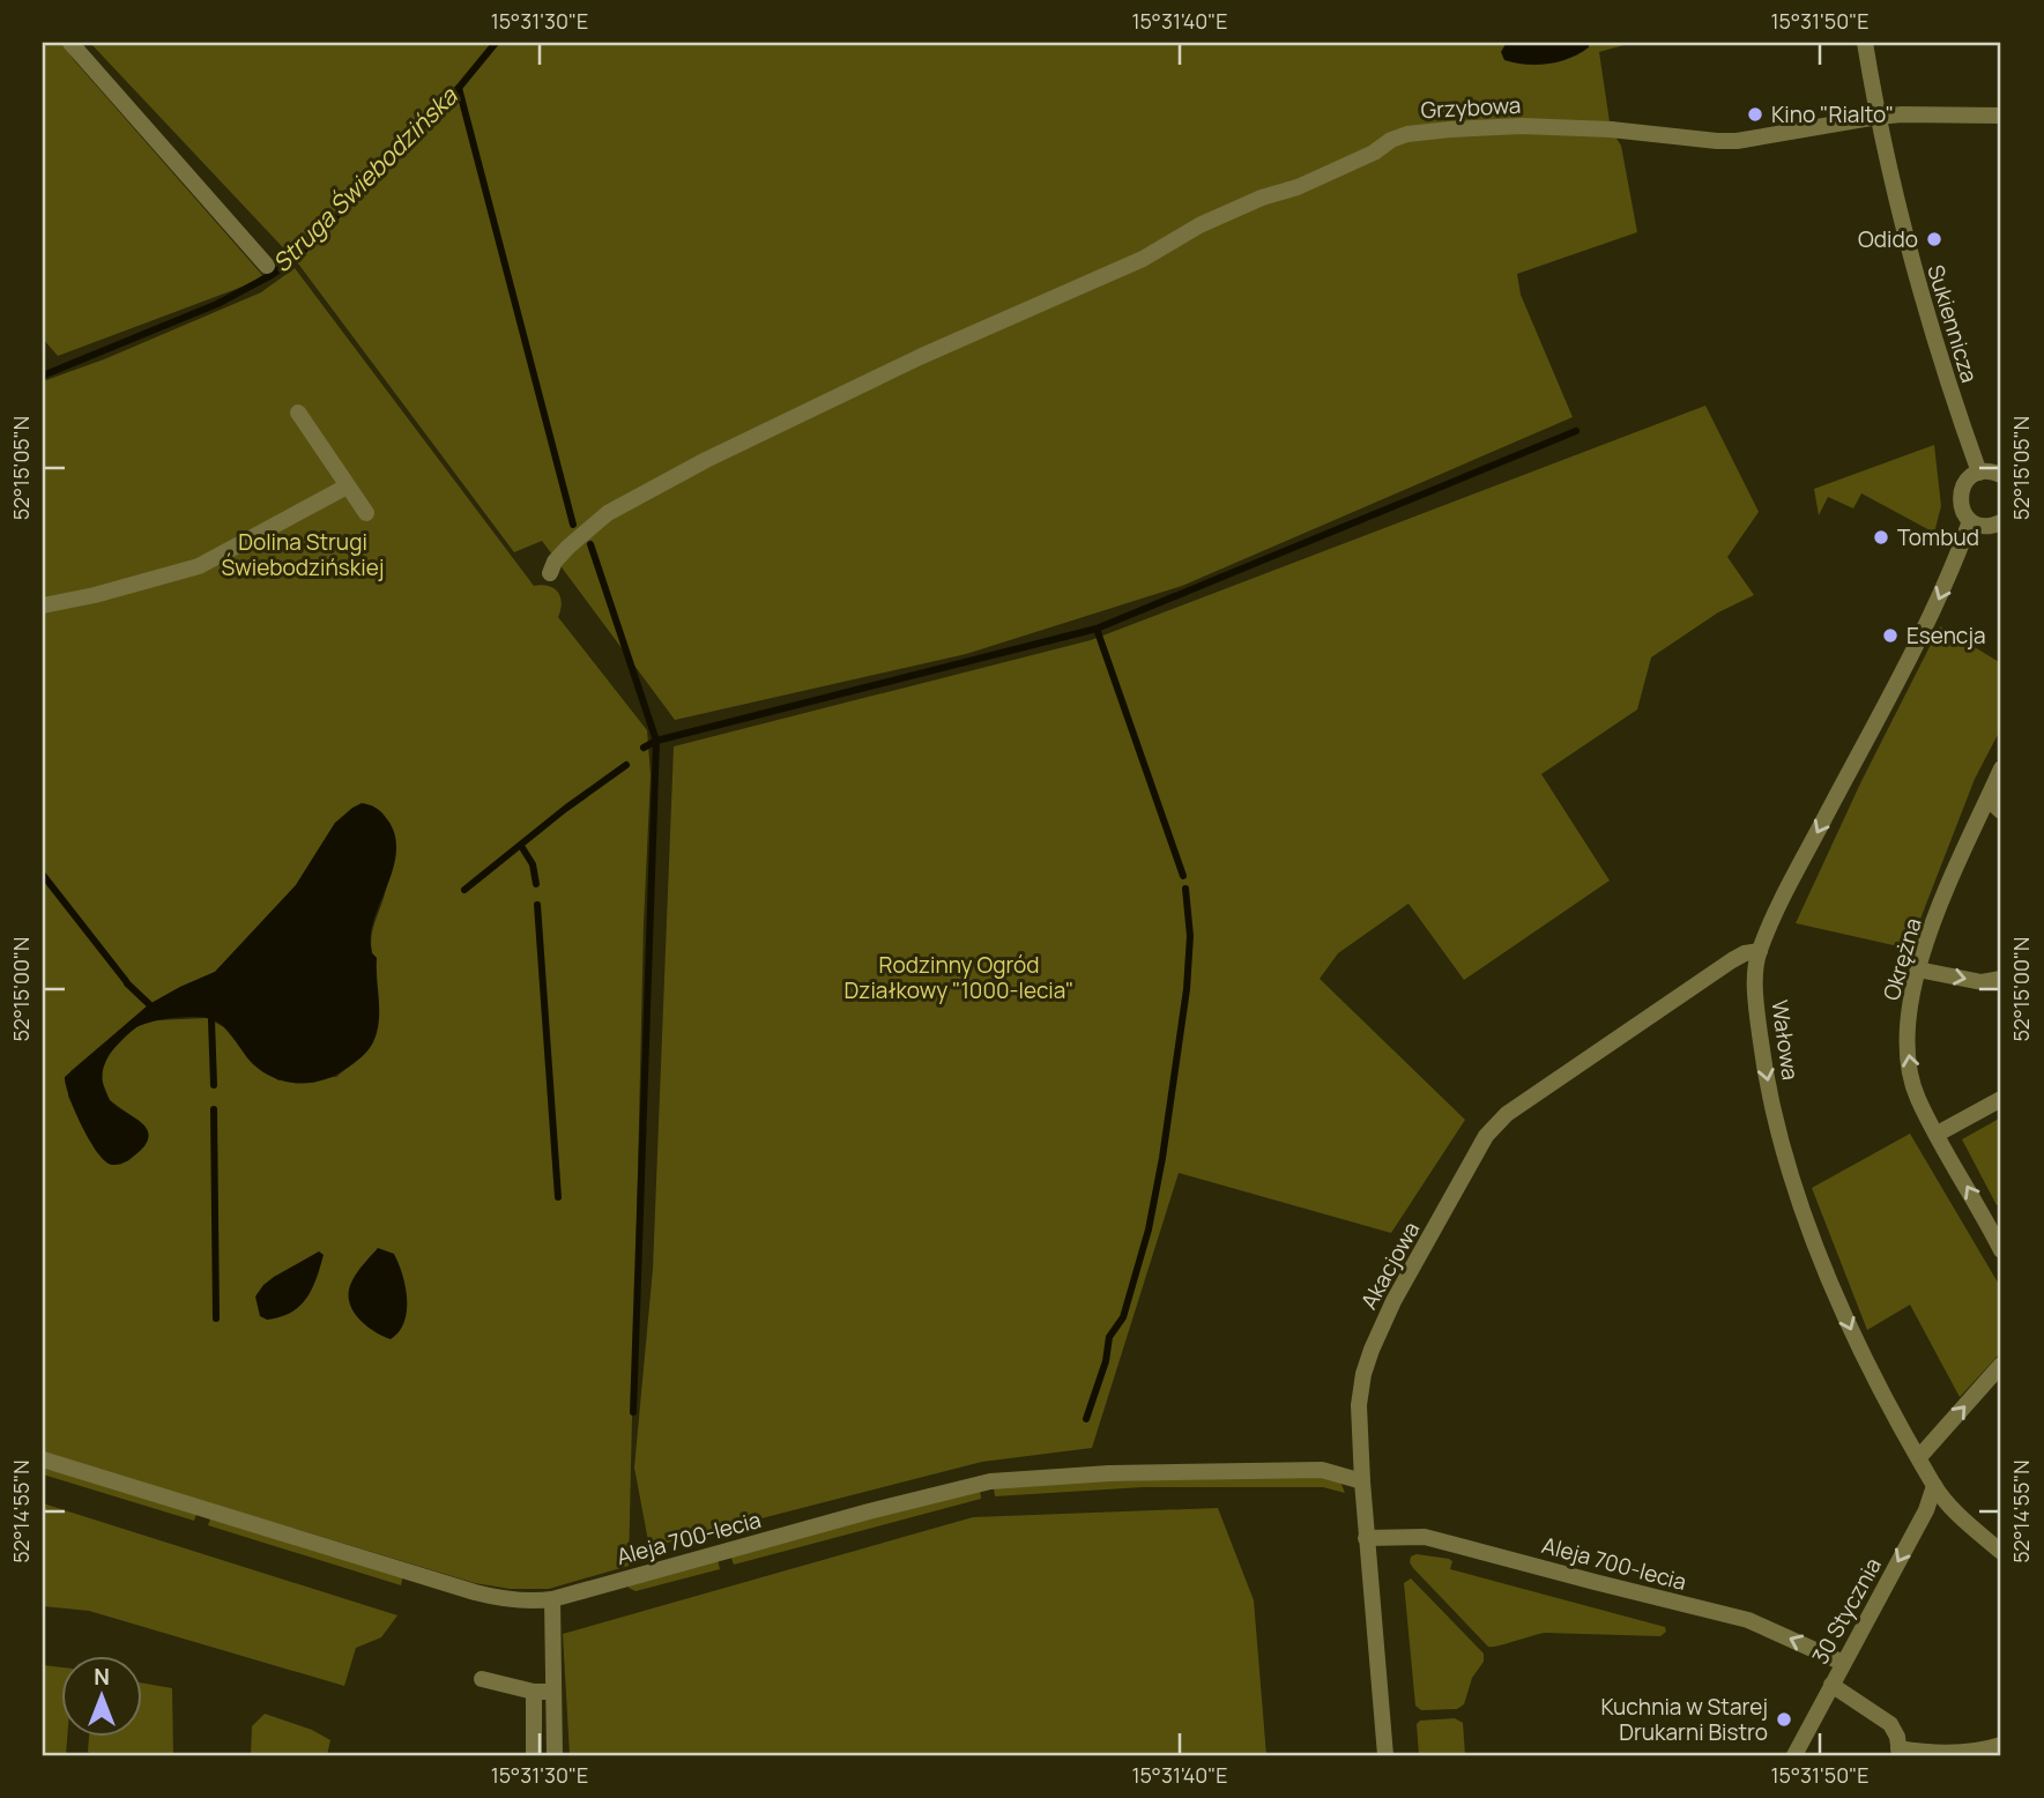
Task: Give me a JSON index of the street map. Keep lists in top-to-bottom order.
{
  "streets": {
    "street": [
      "Grzybowa",
      "Sukiennicza",
      "Okrężna",
      "Wałowa",
      "Akacjowa",
      "Aleja 700-lecia",
      "30 Stycznia"
    ]
  },
  "crossings": [
    ["Grzybowa", "Sukiennicza"],
    ["Wałowa", "Akacjowa"],
    ["Wałowa", "30 Stycznia"],
    ["Akacjowa", "Aleja 700-lecia"],
    ["Aleja 700-lecia", "30 Stycznia"]
  ],
  "one_way": ["Okrężna", "Wałowa", "30 Stycznia"],
  "water": ["Struga Świebodzińska"],
  "parks": ["Dolina Strugi Świebodzińskiej", "Rodzinny Ogród Działkowy \"1000-lecia\""],
  "places": [
    "Kino \"Rialto\"",
    "Odido",
    "Tombud",
    "Esencja",
    "Kuchnia w Starej Drukarni Bistro"
  ],
  "north": "top",
  "coordinates": [
    "15°31'30\"E",
    "15°31'40\"E",
    "15°31'50\"E",
    "52°15'05\"N",
    "52°15'00\"N",
    "52°14'55\"N"
  ]
}
